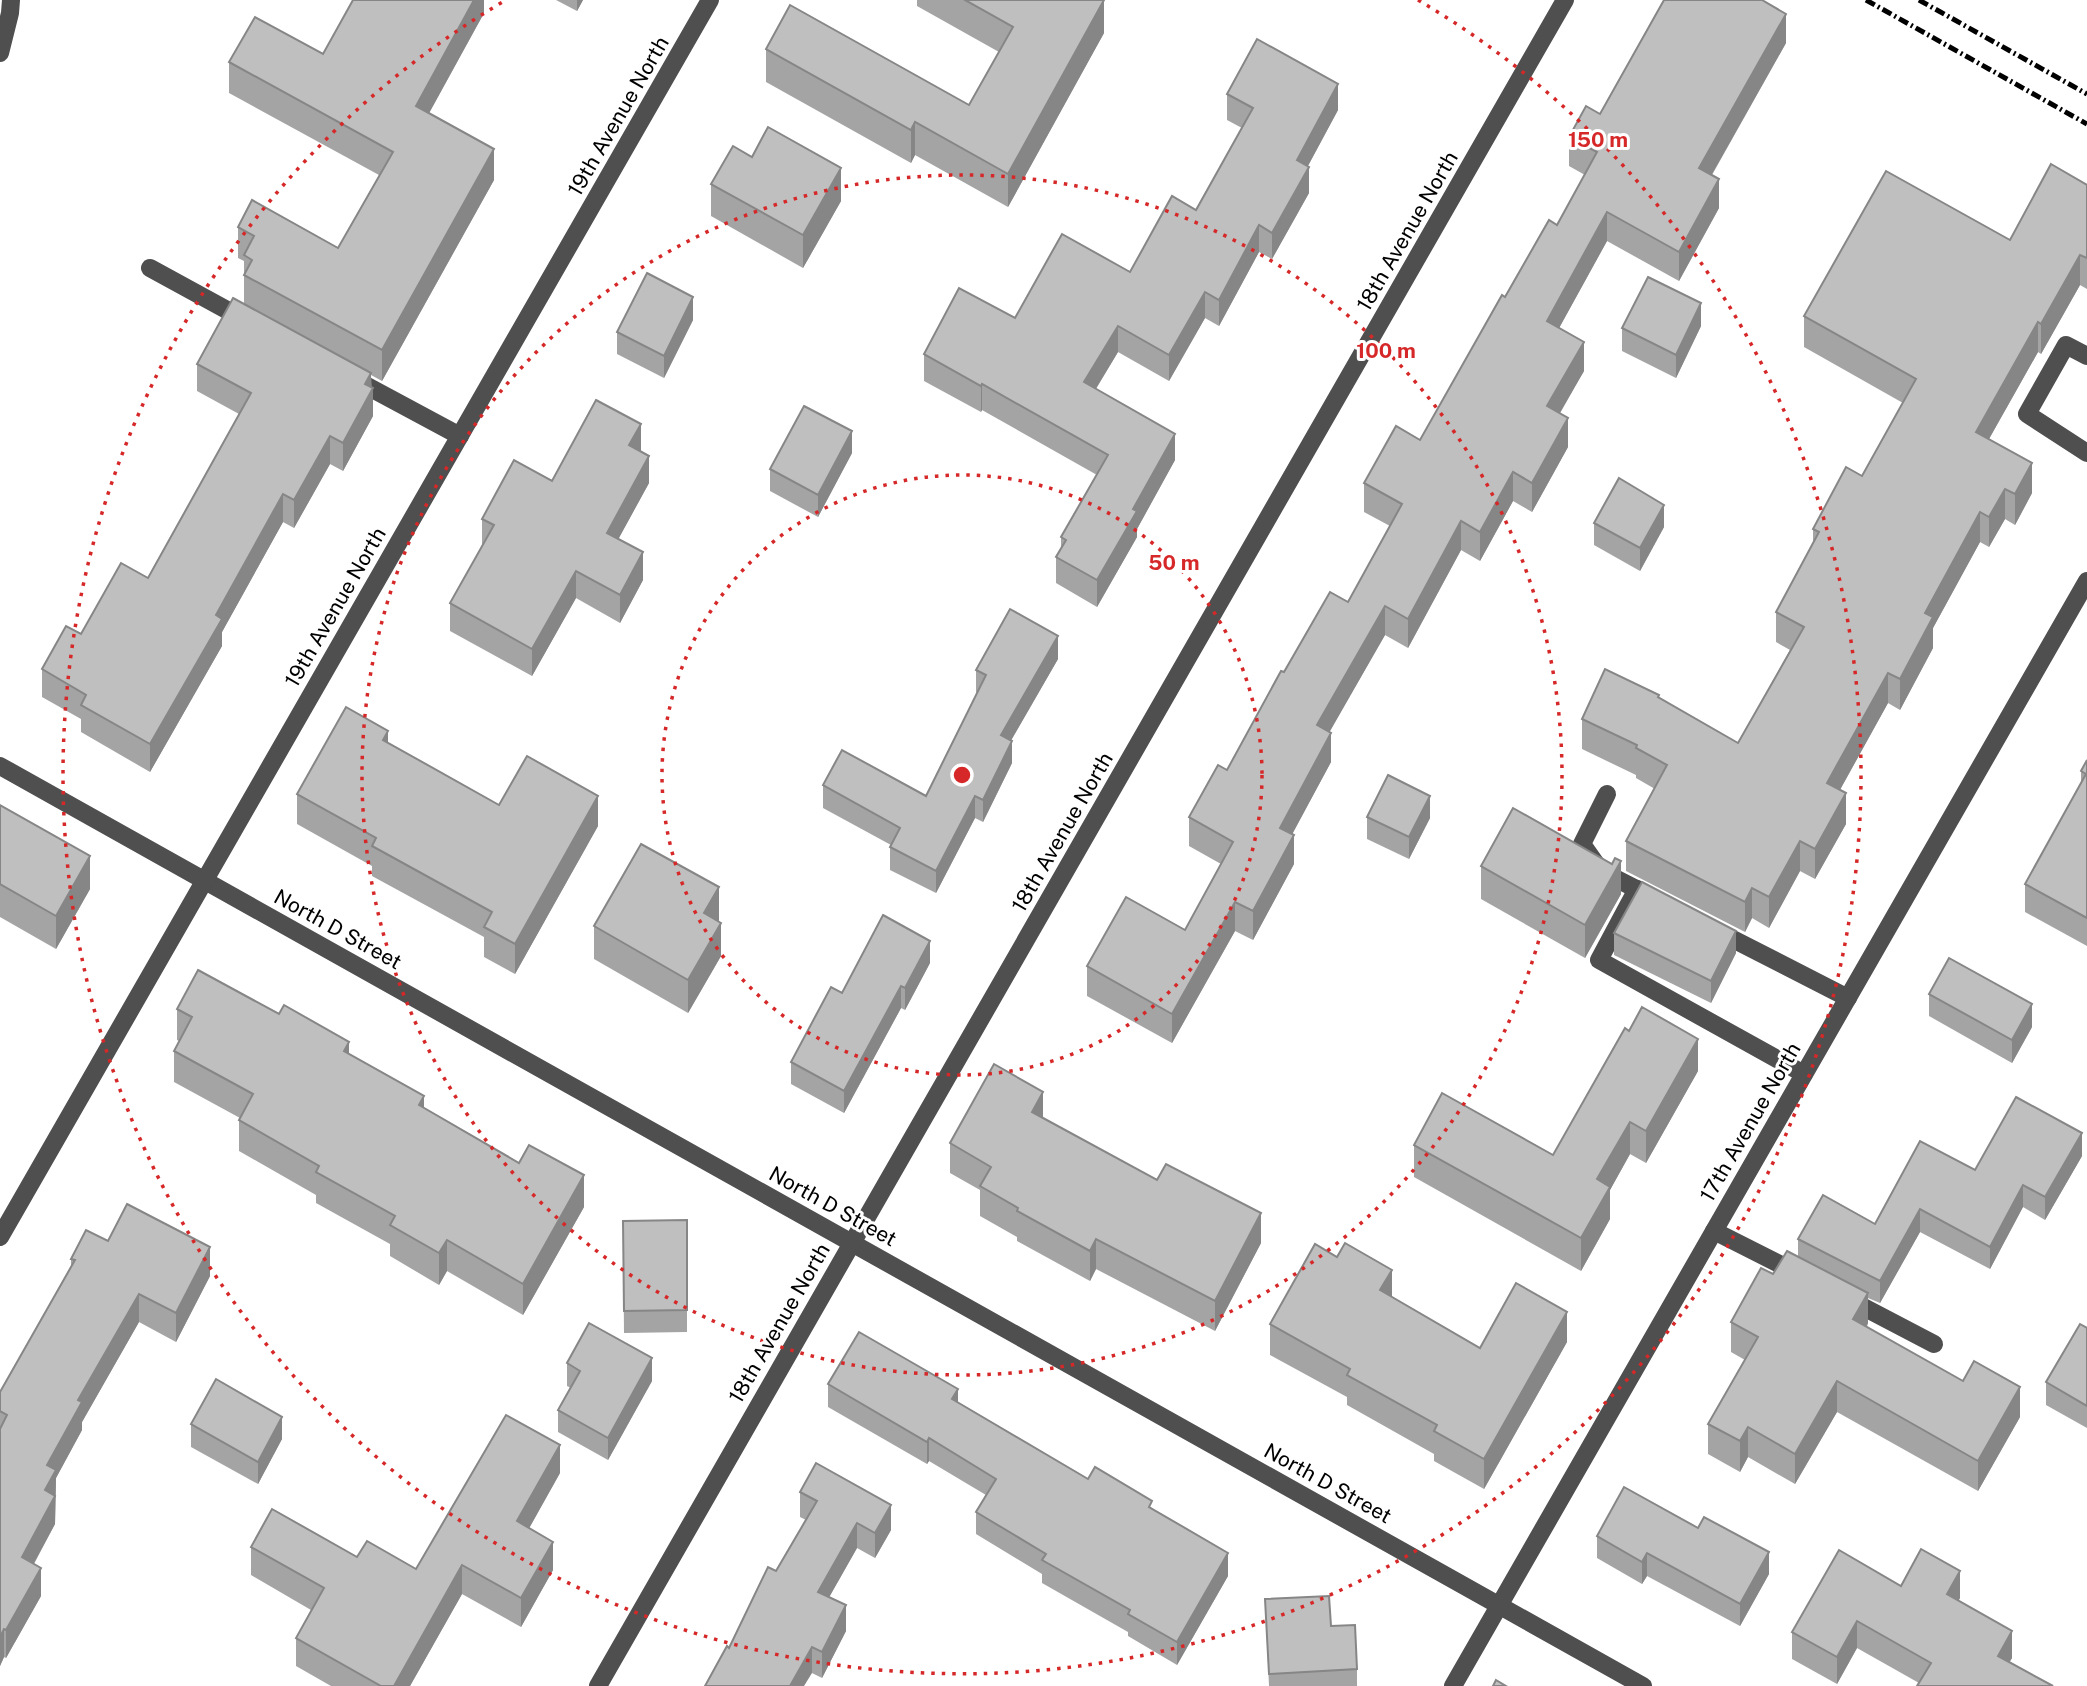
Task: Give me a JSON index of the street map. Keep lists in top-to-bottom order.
{
  "streets": {
    "street": [
      "19th Avenue North",
      "18th Avenue North",
      "North D Street",
      "17th Avenue North"
    ]
  },
  "crossings": [
    ["19th Avenue North", "North D Street"],
    ["18th Avenue North", "North D Street"],
    ["North D Street", "17th Avenue North"]
  ],
  "rings": ["150 m", "100 m", "50 m"]
}
